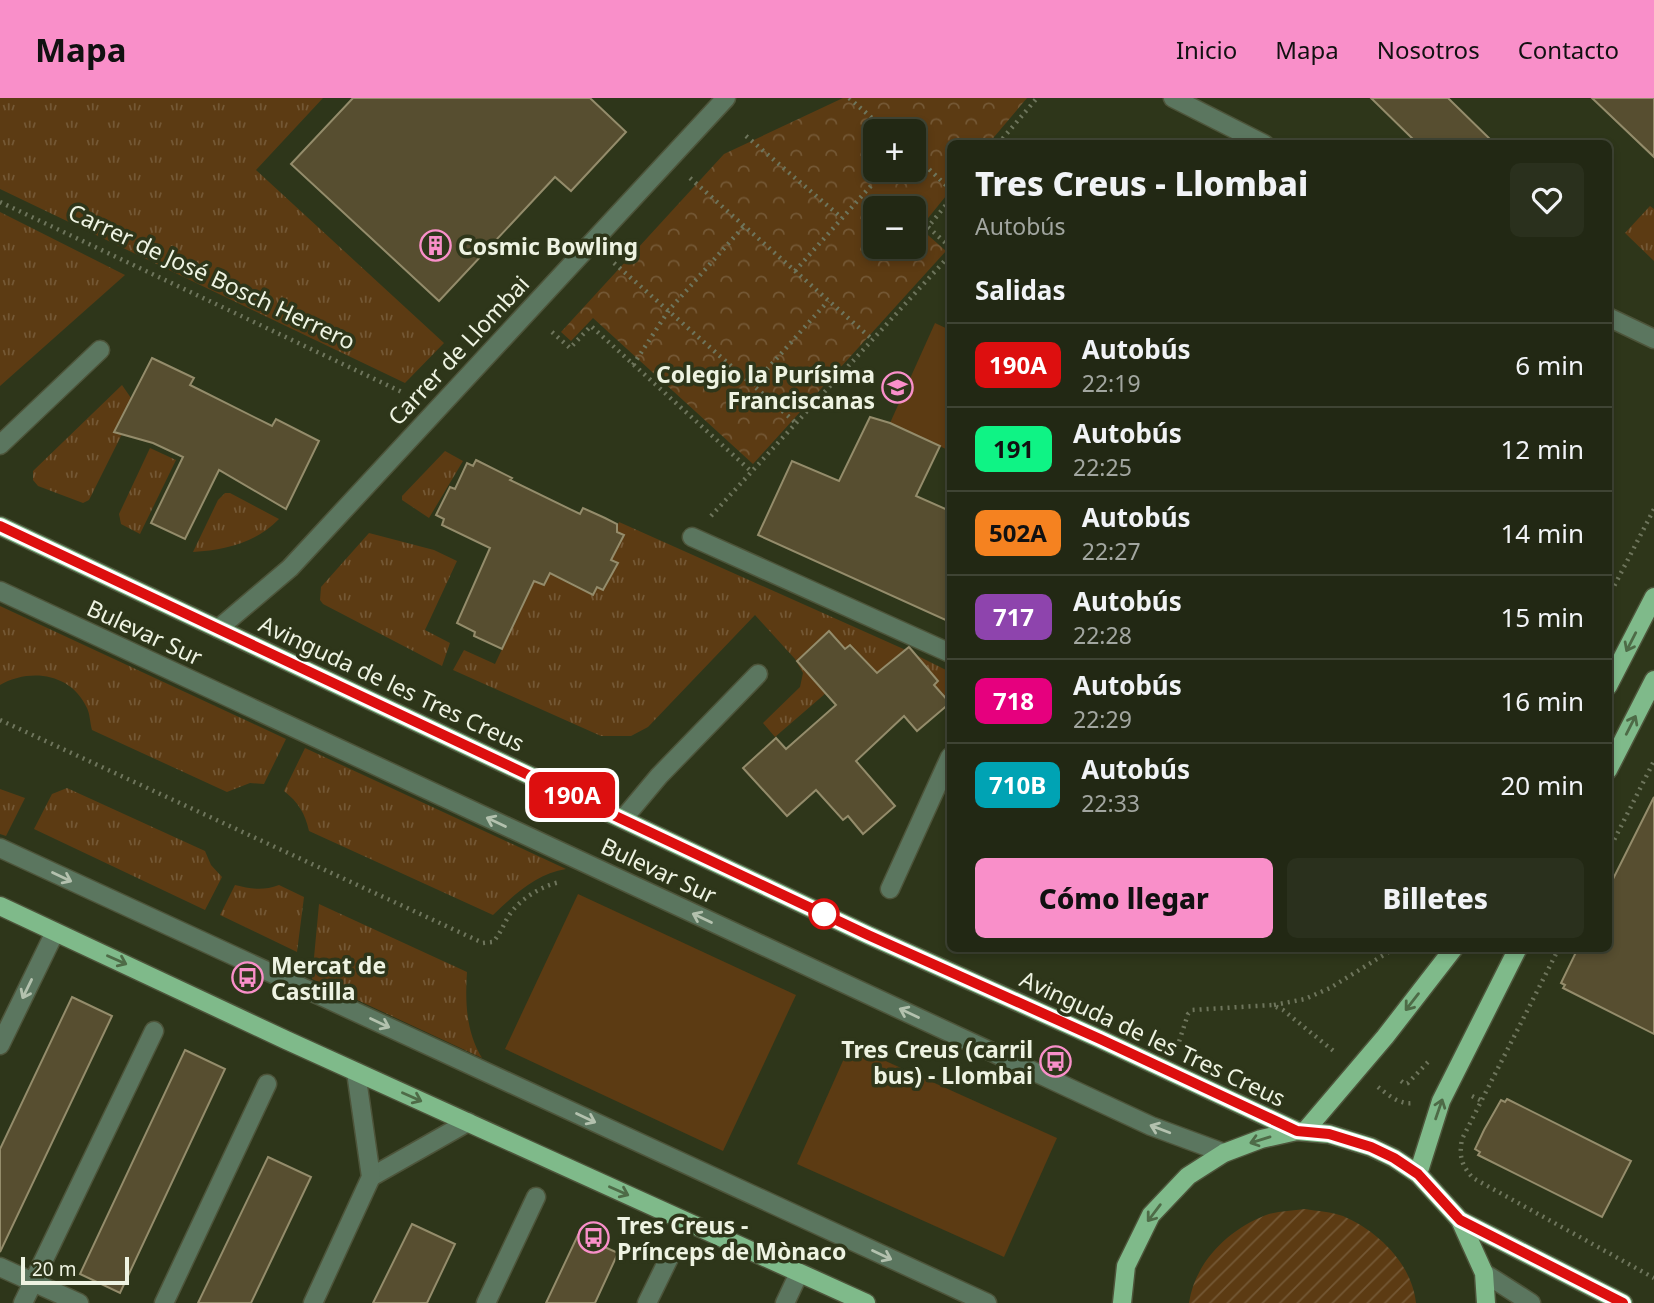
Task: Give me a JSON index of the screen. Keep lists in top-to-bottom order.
{
  "streets": {
    "main road": ["Avinguda de les Tres Creus"],
    "street": ["Carrer de Llombai", "Bulevar Sur"],
    "path": ["Carrer de José Bosch Herrero"]
  },
  "crossings": [
    ["Carrer de Llombai", "Avinguda de les Tres Creus"]
  ],
  "one_way": ["Bulevar Sur"],
  "places": {
    "building": ["Cosmic Bowling"],
    "school or university": ["Colegio la Purísima Franciscanas"],
    "bus stop": ["Mercat de Castilla", "Tres Creus (carril bus) - Llombai", "Tres Creus - Prínceps de Mònaco"]
  },
  "lines": ["bus line 190A"],
  "scale_bar": "20 m",
  "page": {
    "header": "Mapa",
    "nav": [
      "Inicio",
      "Mapa",
      "Nosotros",
      "Contacto"
    ],
    "on_map": "190A",
    "map_buttons": ["+", "−"],
    "heading": [
      ["Tres Creus - Llombai", "Autobús"],
      "Salidas"
    ],
    "list": [
      {
        "mark": "190A",
        "name": "Autobús",
        "note": "22:19",
        "value": "6 min"
      },
      {
        "mark": "191",
        "name": "Autobús",
        "note": "22:25",
        "value": "12 min"
      },
      {
        "mark": "502A",
        "name": "Autobús",
        "note": "22:27",
        "value": "14 min"
      },
      {
        "mark": "717",
        "name": "Autobús",
        "note": "22:28",
        "value": "15 min"
      },
      {
        "mark": "718",
        "name": "Autobús",
        "note": "22:29",
        "value": "16 min"
      },
      {
        "mark": "710B",
        "name": "Autobús",
        "note": "22:33",
        "value": "20 min"
      }
    ],
    "buttons": ["Cómo llegar", "Billetes"],
    "scale": "20 m"
  }
}
